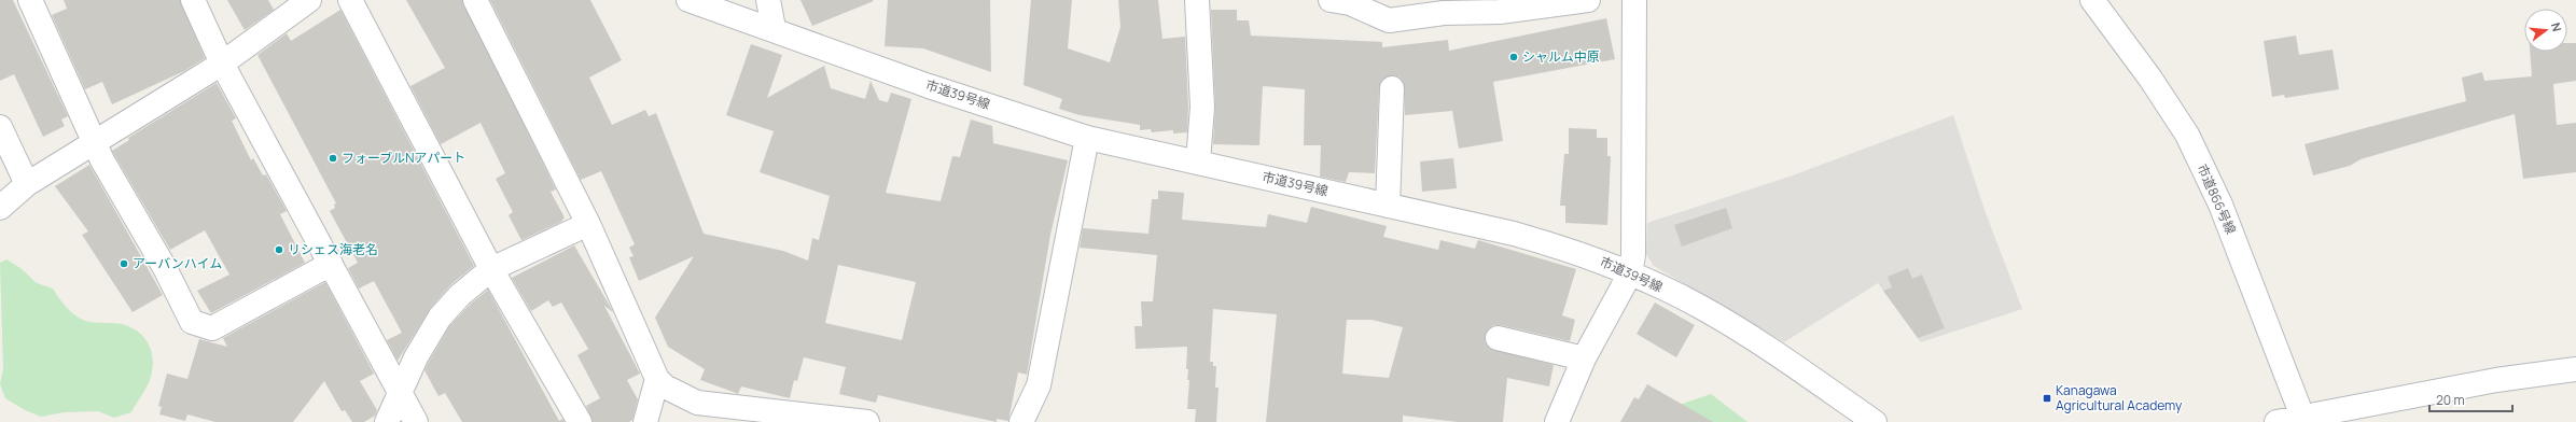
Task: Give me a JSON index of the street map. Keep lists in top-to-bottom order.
{
  "streets": {
    "street": ["市道39号線", "市道866号線"]
  },
  "places": {
    "other": [
      "シャルム中原",
      "フォーブルNアパート",
      "リシェス海老名",
      "アーバンハイム"
    ],
    "transit": ["Kanagawa Agricultural Academy"]
  },
  "scale_bar": "20 m",
  "north": "right"
}
